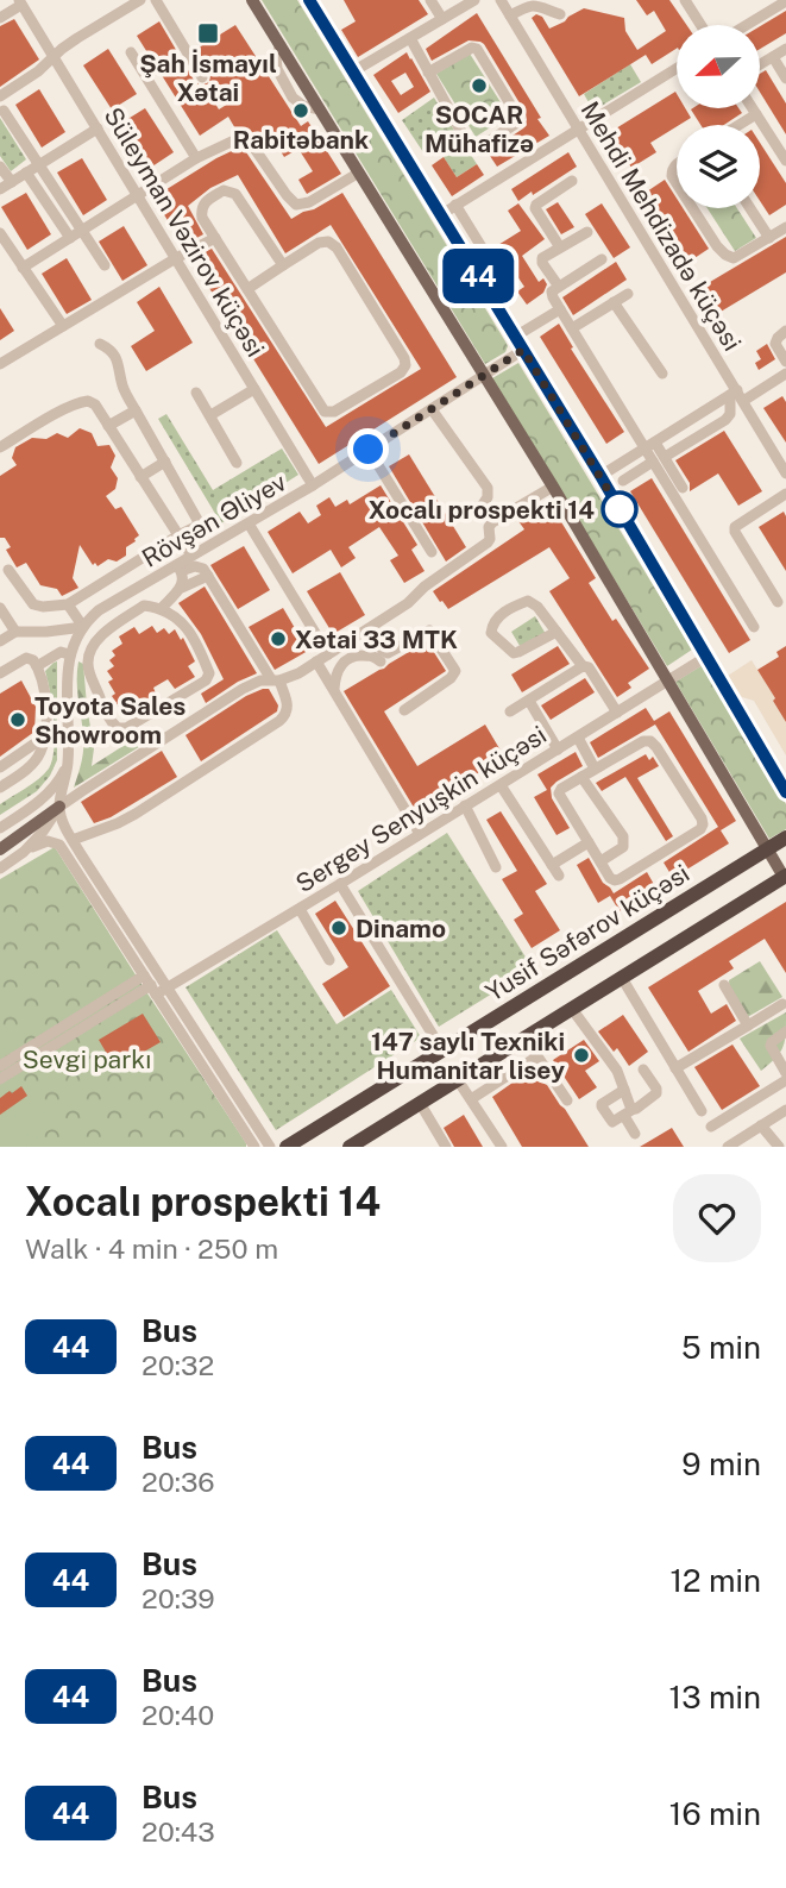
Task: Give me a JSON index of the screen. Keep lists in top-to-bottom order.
{
  "streets": {
    "highway": ["Yusif Səfərov küçəsi"],
    "street": [
      "Mehdi Mehdizadə küçəsi",
      "Süleyman Vəzirov küçəsi",
      "Rövşən Əliyev",
      "Sergey Senyuşkin küçəsi"
    ]
  },
  "crossings": [
    ["Süleyman Vəzirov küçəsi", "Rövşən Əliyev"]
  ],
  "parks": ["Sevgi parkı"],
  "places": {
    "transit": ["Şah İsmayıl Xətai"],
    "other": [
      "SOCAR Mühafizə",
      "Rabitəbank",
      "Xocalı prospekti 14",
      "Xətai 33 MTK",
      "Toyota Sales Showroom",
      "Dinamo",
      "147 saylı Texniki Humanitar lisey"
    ]
  },
  "lines": ["bus line 44"],
  "north": "left",
  "page": {
    "on_map": "44",
    "heading": ["Xocalı prospekti 14", "Walk · 4 min · 250 m"],
    "list": [
      {
        "mark": "44",
        "name": "Bus",
        "note": "20:32",
        "value": "5 min"
      },
      {
        "mark": "44",
        "name": "Bus",
        "note": "20:36",
        "value": "9 min"
      },
      {
        "mark": "44",
        "name": "Bus",
        "note": "20:39",
        "value": "12 min"
      },
      {
        "mark": "44",
        "name": "Bus",
        "note": "20:40",
        "value": "13 min"
      },
      {
        "mark": "44",
        "name": "Bus",
        "note": "20:43",
        "value": "16 min"
      }
    ]
  }
}
